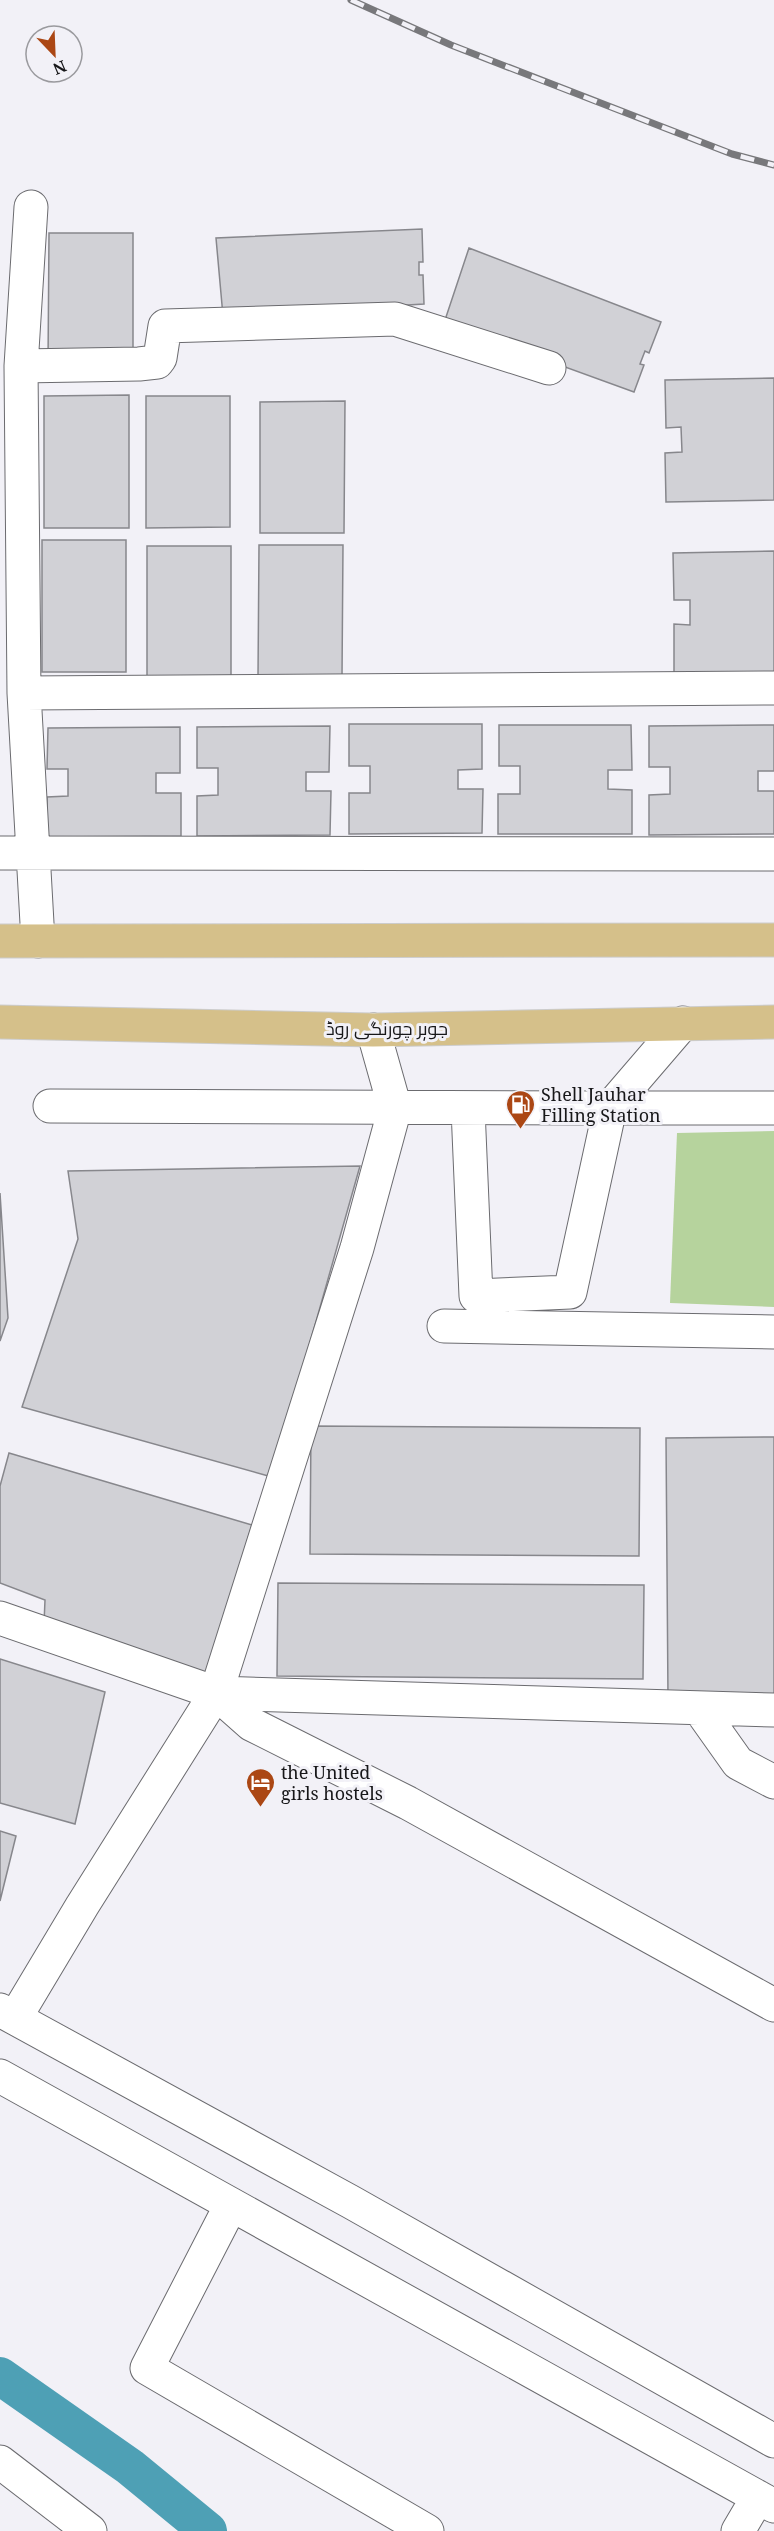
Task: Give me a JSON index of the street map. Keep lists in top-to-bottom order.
{
  "streets": {
    "main road": ["جوہر چورنگی روڈ"]
  },
  "places": {
    "fuel station": ["Shell Jauhar Filling Station"],
    "hotel": ["the United girls hostels"]
  },
  "north": "bottom right"
}
